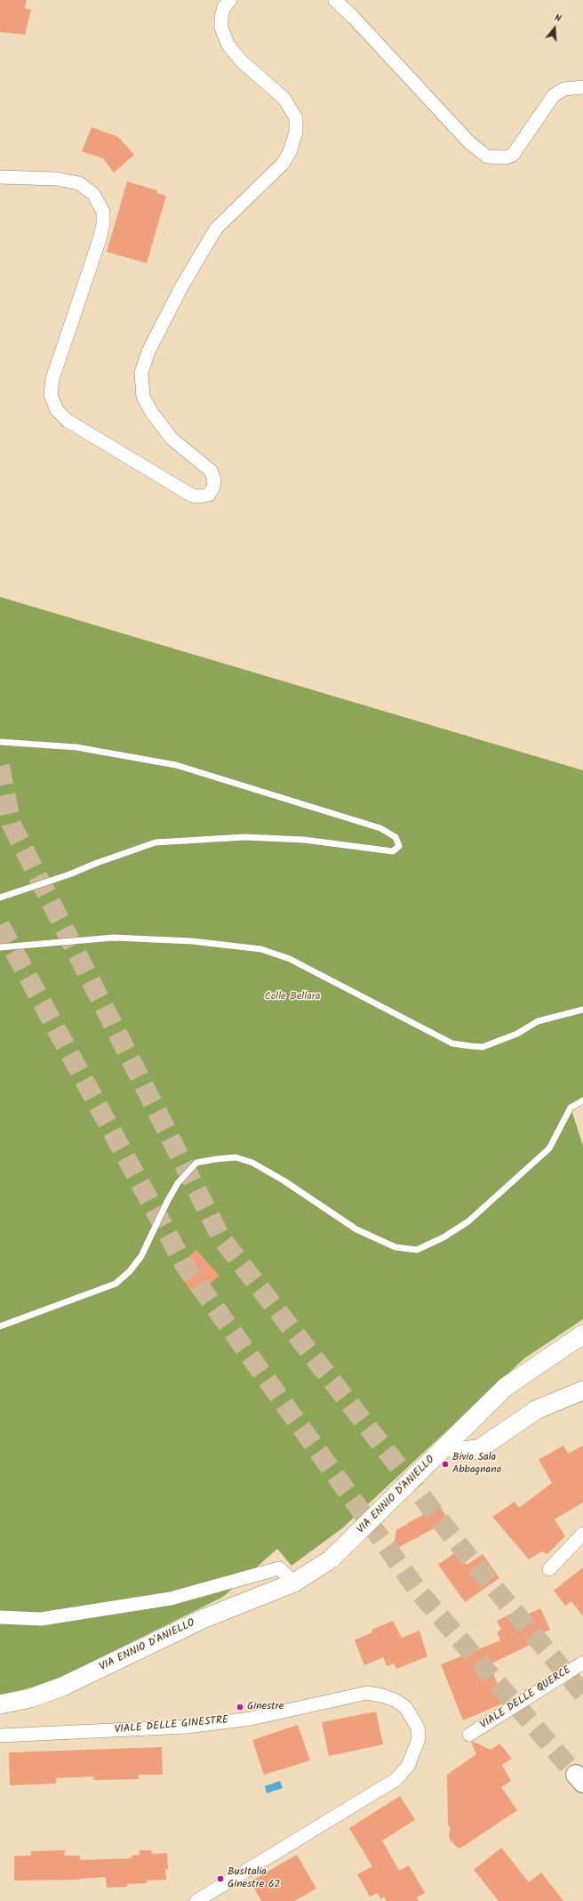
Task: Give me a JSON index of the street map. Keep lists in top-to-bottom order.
{
  "streets": {
    "street": ["VIA ENNIO D'ANIELLO", "VIALE DELLE QUERCE", "VIALE DELLE GINESTRE"]
  },
  "parks": ["Colle Bellara"],
  "places": ["Bivio Sala Abbagnano", "Ginestre", "BusItalia Ginestre 62"],
  "north": "top"
}
